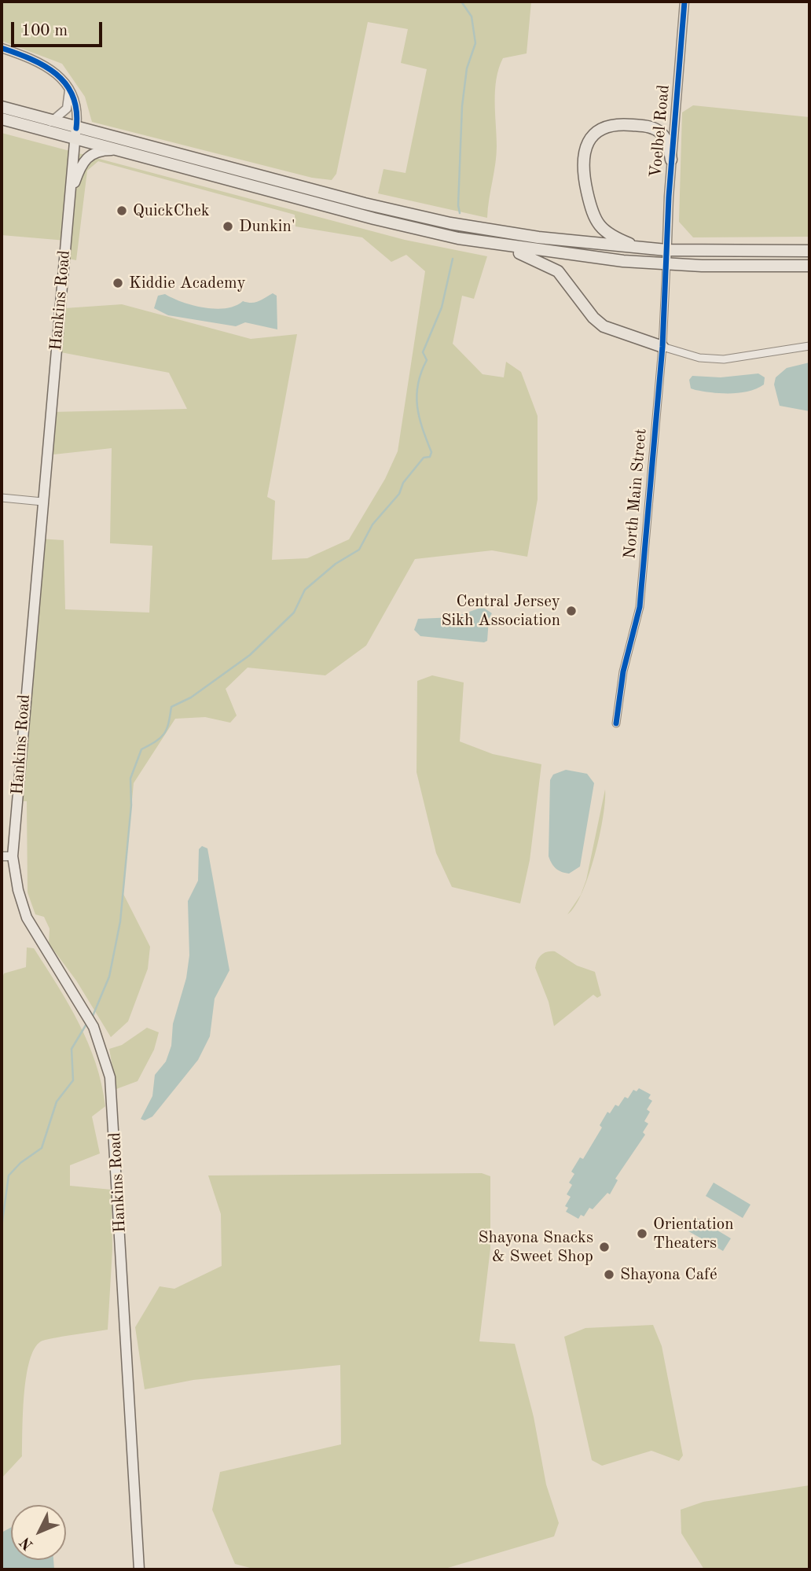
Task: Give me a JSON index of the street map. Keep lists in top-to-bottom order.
{
  "streets": {
    "main road": ["Hankins Road"],
    "street": ["Voelbel Road", "North Main Street"]
  },
  "crossings": [
    ["Voelbel Road", "North Main Street"]
  ],
  "places": [
    "QuickChek",
    "Dunkin'",
    "Kiddie Academy",
    "Central Jersey Sikh Association",
    "Orientation Theaters",
    "Shayona Snacks & Sweet Shop",
    "Shayona Café"
  ],
  "scale_bar": "100 m",
  "north": "bottom left"
}
